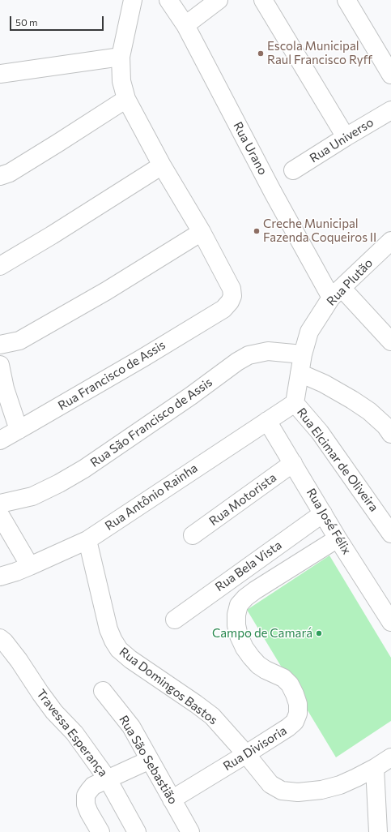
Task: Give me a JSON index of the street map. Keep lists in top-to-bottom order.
{
  "streets": {
    "street": [
      "Rua Universo",
      "Rua Urano",
      "Rua Plutão",
      "Rua Francisco de Assis",
      "Rua São Francisco de Assis",
      "Rua Elcimar de Oliveira",
      "Rua Antônio Rainha",
      "Rua Motorista",
      "Rua José Félix",
      "Rua Bela Vista",
      "Rua Domingos Bastos",
      "Travessa Esperança",
      "Rua Divisoria",
      "Rua São Sebastião"
    ]
  },
  "crossings": [
    ["Rua Urano", "Rua Plutão"],
    ["Rua Plutão", "Rua São Francisco de Assis"],
    ["Rua Plutão", "Rua Elcimar de Oliveira"],
    ["Rua Plutão", "Rua Antônio Rainha"],
    ["Rua Elcimar de Oliveira", "Rua Antônio Rainha"],
    ["Rua Antônio Rainha", "Rua José Félix"],
    ["Rua Antônio Rainha", "Rua Domingos Bastos"],
    ["Rua Motorista", "Rua José Félix"],
    ["Rua José Félix", "Rua Bela Vista"],
    ["Rua José Félix", "Rua Divisoria"],
    ["Rua Domingos Bastos", "Rua Divisoria"],
    ["Rua Divisoria", "Rua São Sebastião"]
  ],
  "places": ["Escola Municipal Raul Francisco Ryff", "Creche Municipal Fazenda Coqueiros II", "Campo de Camará"],
  "scale_bar": "50 m"
}
